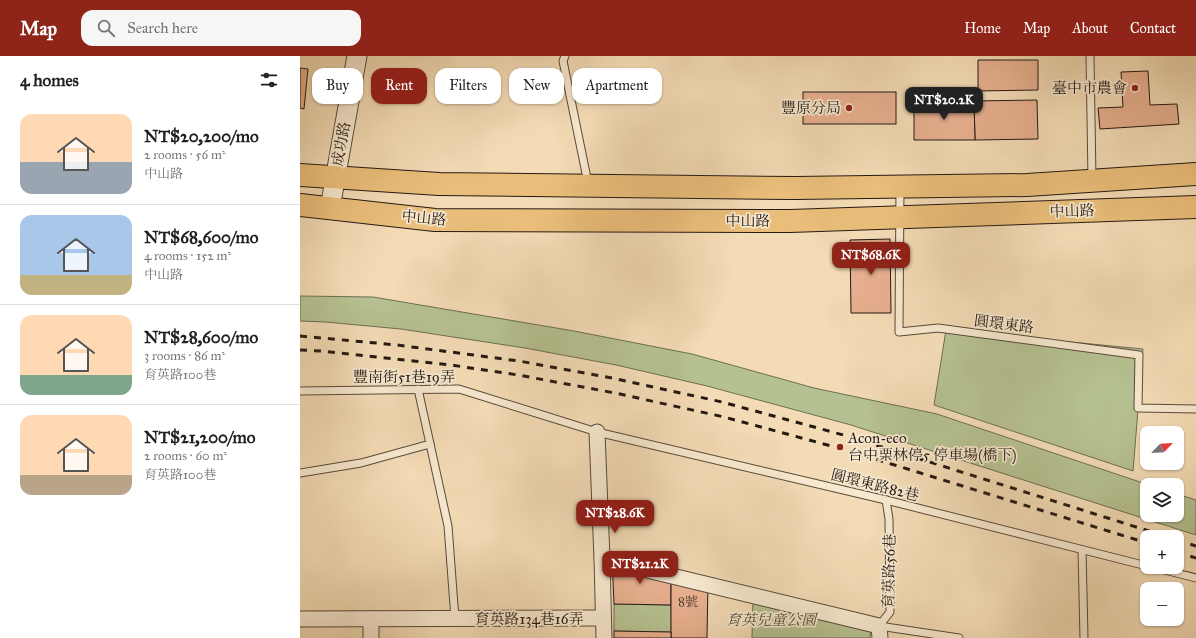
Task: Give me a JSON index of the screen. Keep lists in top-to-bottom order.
{
  "streets": {
    "main road": ["中山路"],
    "street": ["成功路", "育英路134巷16弄"],
    "lane": [
      "圓環東路",
      "豐南街51巷19弄",
      "圓環東路82巷",
      "育英路56巷"
    ]
  },
  "crossings": [
    ["成功路", "中山路"],
    ["中山路", "圓環東路"],
    ["豐南街51巷19弄", "圓環東路82巷"],
    ["豐南街51巷19弄", "育英路134巷16弄"],
    ["圓環東路82巷", "育英路56巷"]
  ],
  "parks": ["育英兒童公園"],
  "places": ["臺中市農會", "豐原分局", "Acon-eco 台中栗林停5 停車場(橋下)"],
  "house_numbers": ["8號"],
  "north": "top right",
  "page": {
    "header": "Map",
    "search": "Search here",
    "nav": [
      "Home",
      "Map",
      "About",
      "Contact"
    ],
    "heading": "4 homes",
    "chip": [
      "Buy",
      "Rent",
      "Filters",
      "New",
      "Apartment"
    ],
    "price": [
      "NT$20.2K",
      "NT$68.6K",
      "NT$28.6K",
      "NT$21.2K"
    ],
    "list": [
      {
        "name": "NT$20,200/mo",
        "note": "2 rooms · 56 m² · 中山路"
      },
      {
        "name": "NT$68,600/mo",
        "note": "4 rooms · 152 m² · 中山路"
      },
      {
        "name": "NT$28,600/mo",
        "note": "3 rooms · 86 m² · 育英路100巷"
      },
      {
        "name": "NT$21,200/mo",
        "note": "2 rooms · 60 m² · 育英路100巷"
      }
    ],
    "map_buttons": ["+", "−"]
  }
}
